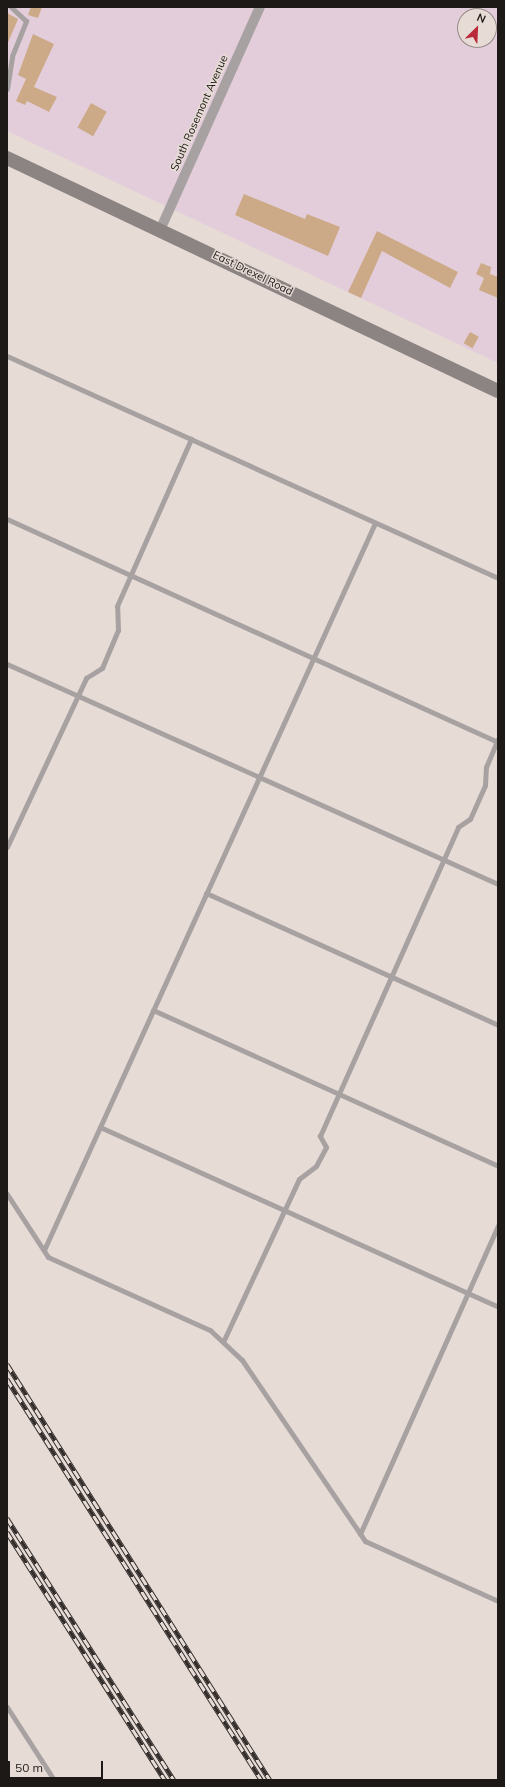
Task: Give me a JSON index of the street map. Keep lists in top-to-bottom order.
{
  "streets": {
    "street": ["South Rosemont Avenue", "East Drexel Road"]
  },
  "crossings": [
    ["South Rosemont Avenue", "East Drexel Road"]
  ],
  "scale_bar": "50 m",
  "north": "top right"
}
